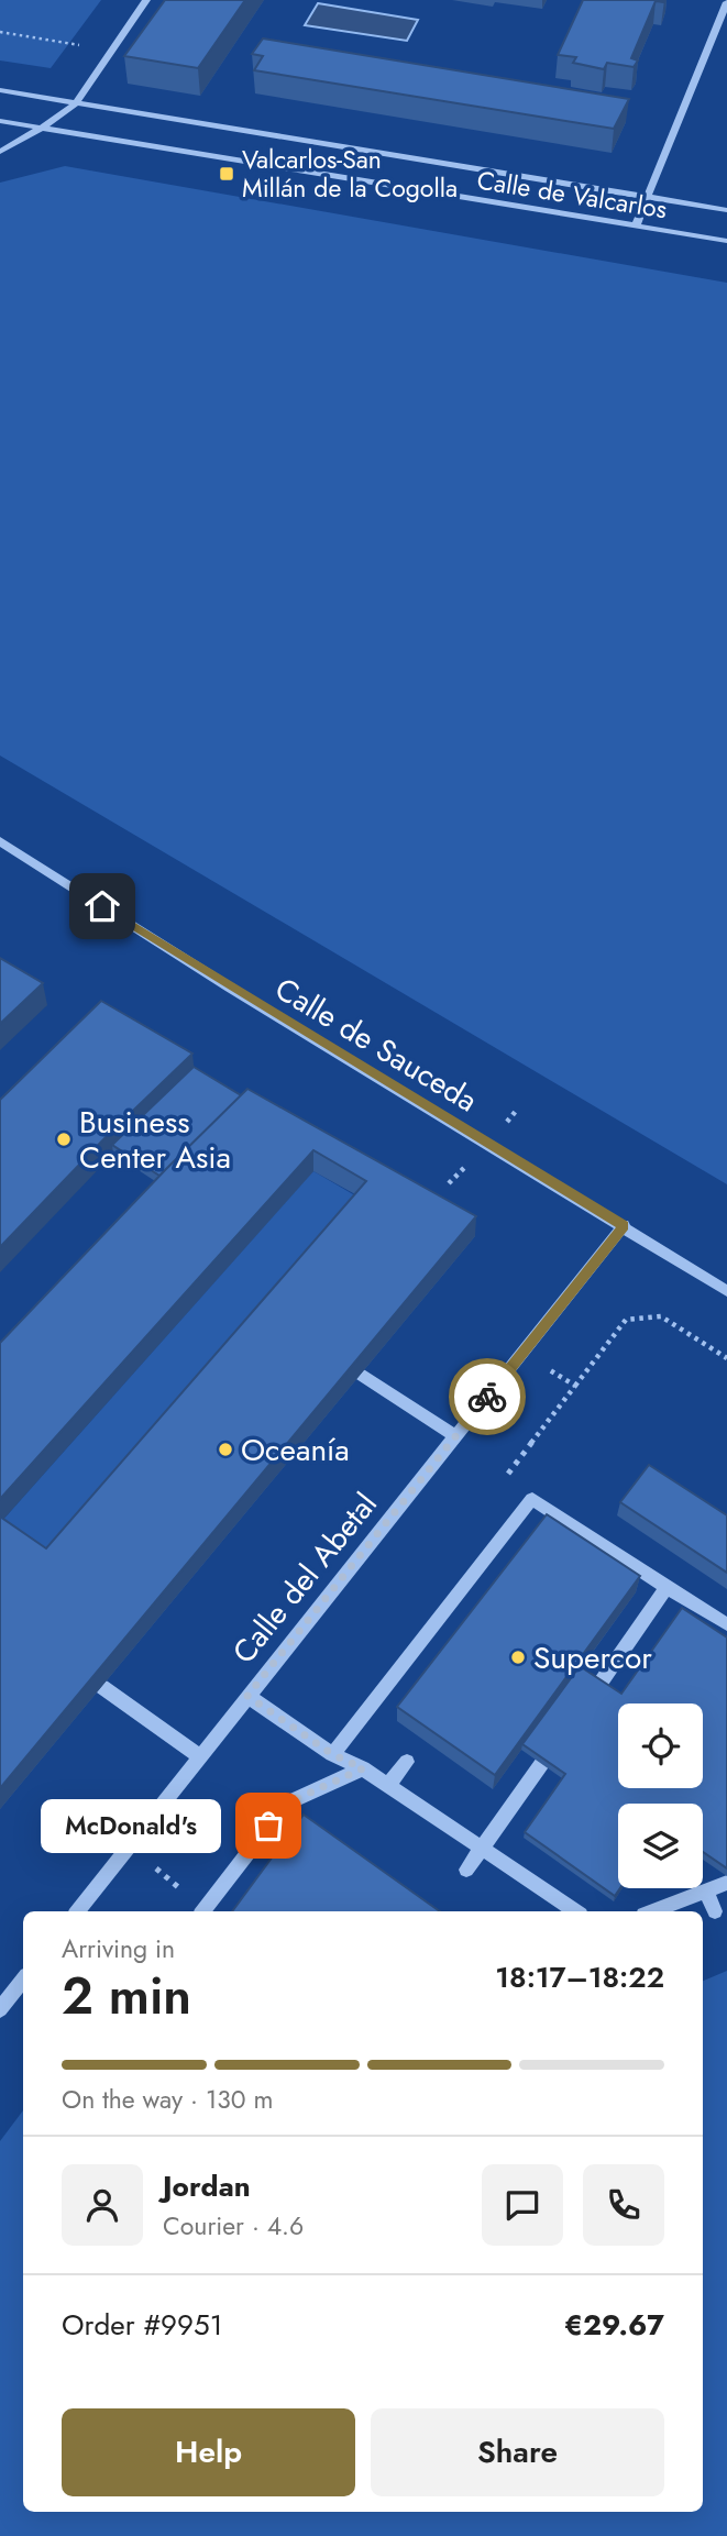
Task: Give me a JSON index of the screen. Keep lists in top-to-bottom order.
{
  "streets": {
    "street": ["Calle de Valcarlos", "Calle de Sauceda", "Calle del Abetal"]
  },
  "crossings": [
    ["Calle de Sauceda", "Calle del Abetal"]
  ],
  "places": {
    "transit": ["Valcarlos-San Millán de la Cogolla"],
    "other": [
      "Business Center Asia",
      "Oceanía",
      "Supercor",
      "McDonald's"
    ]
  },
  "page": {
    "bubble": "McDonald's",
    "heading": ["2 min", "Arriving in", "18:17–18:22"],
    "panel": [
      "Jordan",
      "Courier · 4.6",
      "Order #9951",
      "€29.67"
    ],
    "bar": "On the way · 130 m",
    "buttons": ["Help", "Share"]
  }
}
